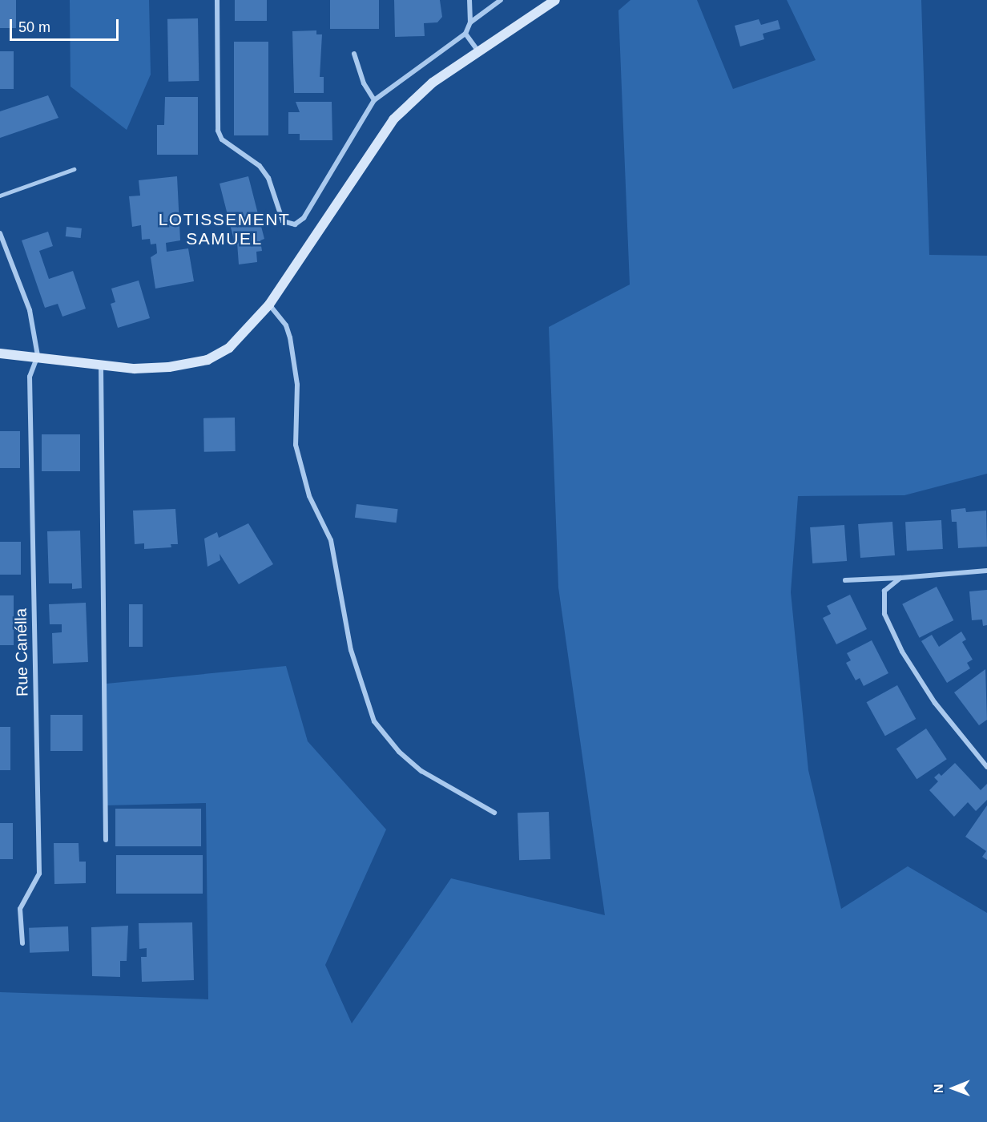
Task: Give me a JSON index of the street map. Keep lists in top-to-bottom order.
{
  "streets": {
    "street": ["Rue Canélla"]
  },
  "districts": ["LOTISSEMENT SAMUEL"],
  "scale_bar": "50 m",
  "north": "left"
}
